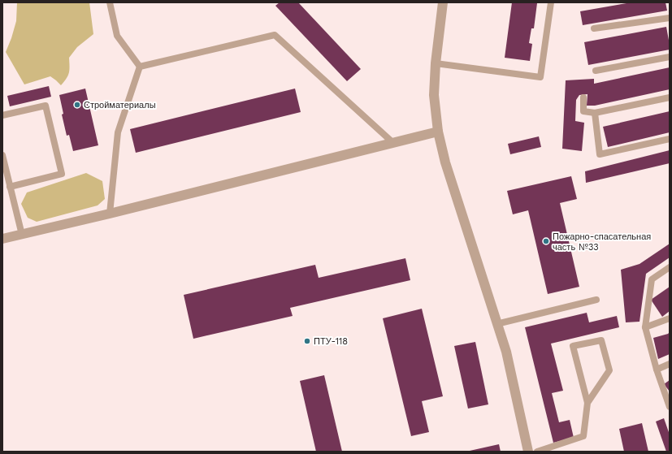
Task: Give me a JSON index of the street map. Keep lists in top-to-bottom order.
{
  "places": ["Стройматериалы", "Пожарно-спасательная часть №33", "ПТУ-118"]
}
